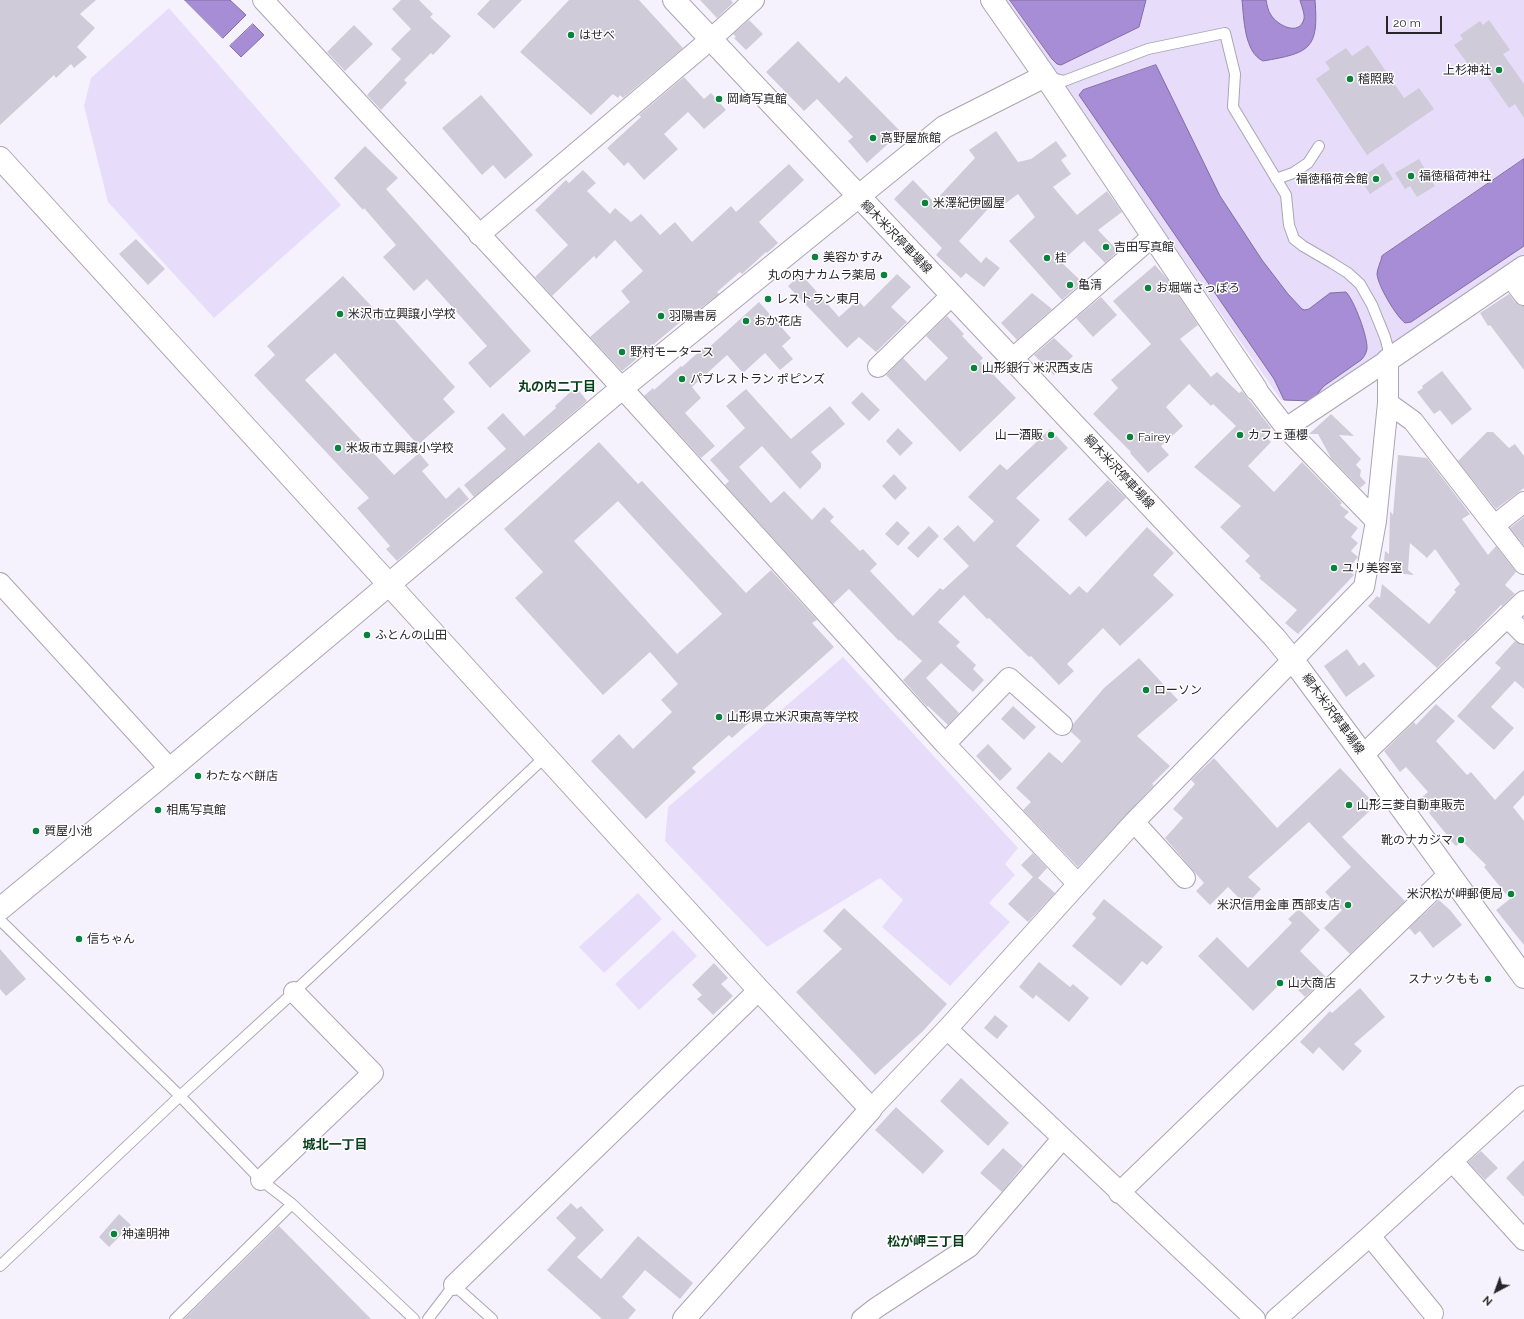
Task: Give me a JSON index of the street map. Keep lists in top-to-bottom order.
{
  "streets": {
    "street": ["綱木米沢停車場線"]
  },
  "districts": ["丸の内二丁目", "城北一丁目", "松が岬三丁目"],
  "places": [
    "はせべ",
    "上杉神社",
    "稽照殿",
    "岡崎写真館",
    "高野屋旅館",
    "福徳稲荷神社",
    "福徳稲荷会館",
    "米澤紀伊國屋",
    "吉田写真館",
    "美容かすみ",
    "桂",
    "丸の内ナカムラ薬局",
    "亀清",
    "お堀端さっぽろ",
    "レストラン東月",
    "米沢市立興譲小学校",
    "羽陽書房",
    "おか花店",
    "野村モータース",
    "山形銀行 米沢西支店",
    "パブレストラン ポピンズ",
    "山一酒販",
    "カフェ蓮櫻",
    "Fairey",
    "米坂市立興譲小学校",
    "ユリ美容室",
    "ふとんの山田",
    "ローソン",
    "山形県立米沢東高等学校",
    "わたなべ餅店",
    "山形三菱自動車販売",
    "相馬写真館",
    "質屋小池",
    "靴のナカジマ",
    "米沢松が岬郵便局",
    "米沢信用金庫 西部支店",
    "信ちゃん",
    "スナックもも",
    "山大商店",
    "神達明神"
  ],
  "scale_bar": "20 m",
  "north": "bottom left"
}
